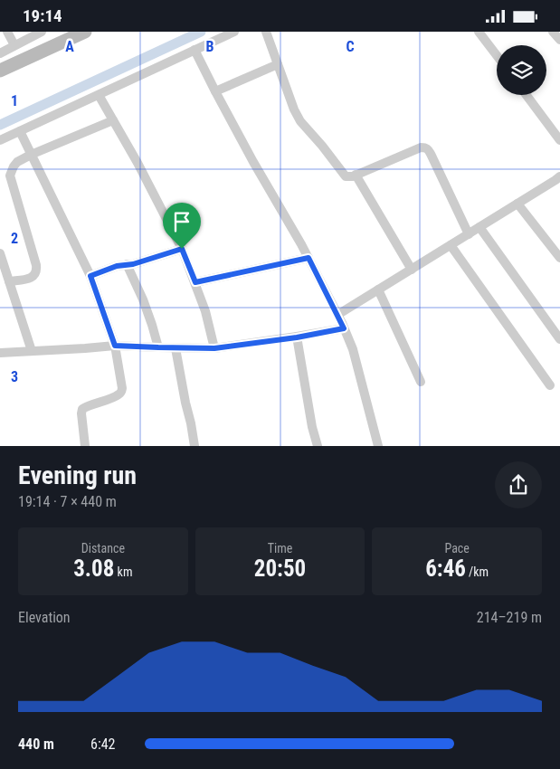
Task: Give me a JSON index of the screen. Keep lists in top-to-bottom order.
{
  "page": {
    "status": "19:14",
    "heading": ["Evening run", "19:14 · 7 × 440 m"],
    "stats": [
      ["Distance", "3.08 km"],
      ["Time", "20:50"],
      ["Pace", "6:46 /km"]
    ],
    "chart": ["Elevation", "214–219 m"],
    "list": [
      {
        "name": "440 m",
        "note": "6:42"
      }
    ]
  },
  "grid": {
    "columns": ["A", "B", "C"],
    "rows": ["1", "2", "3"]
  }
}
